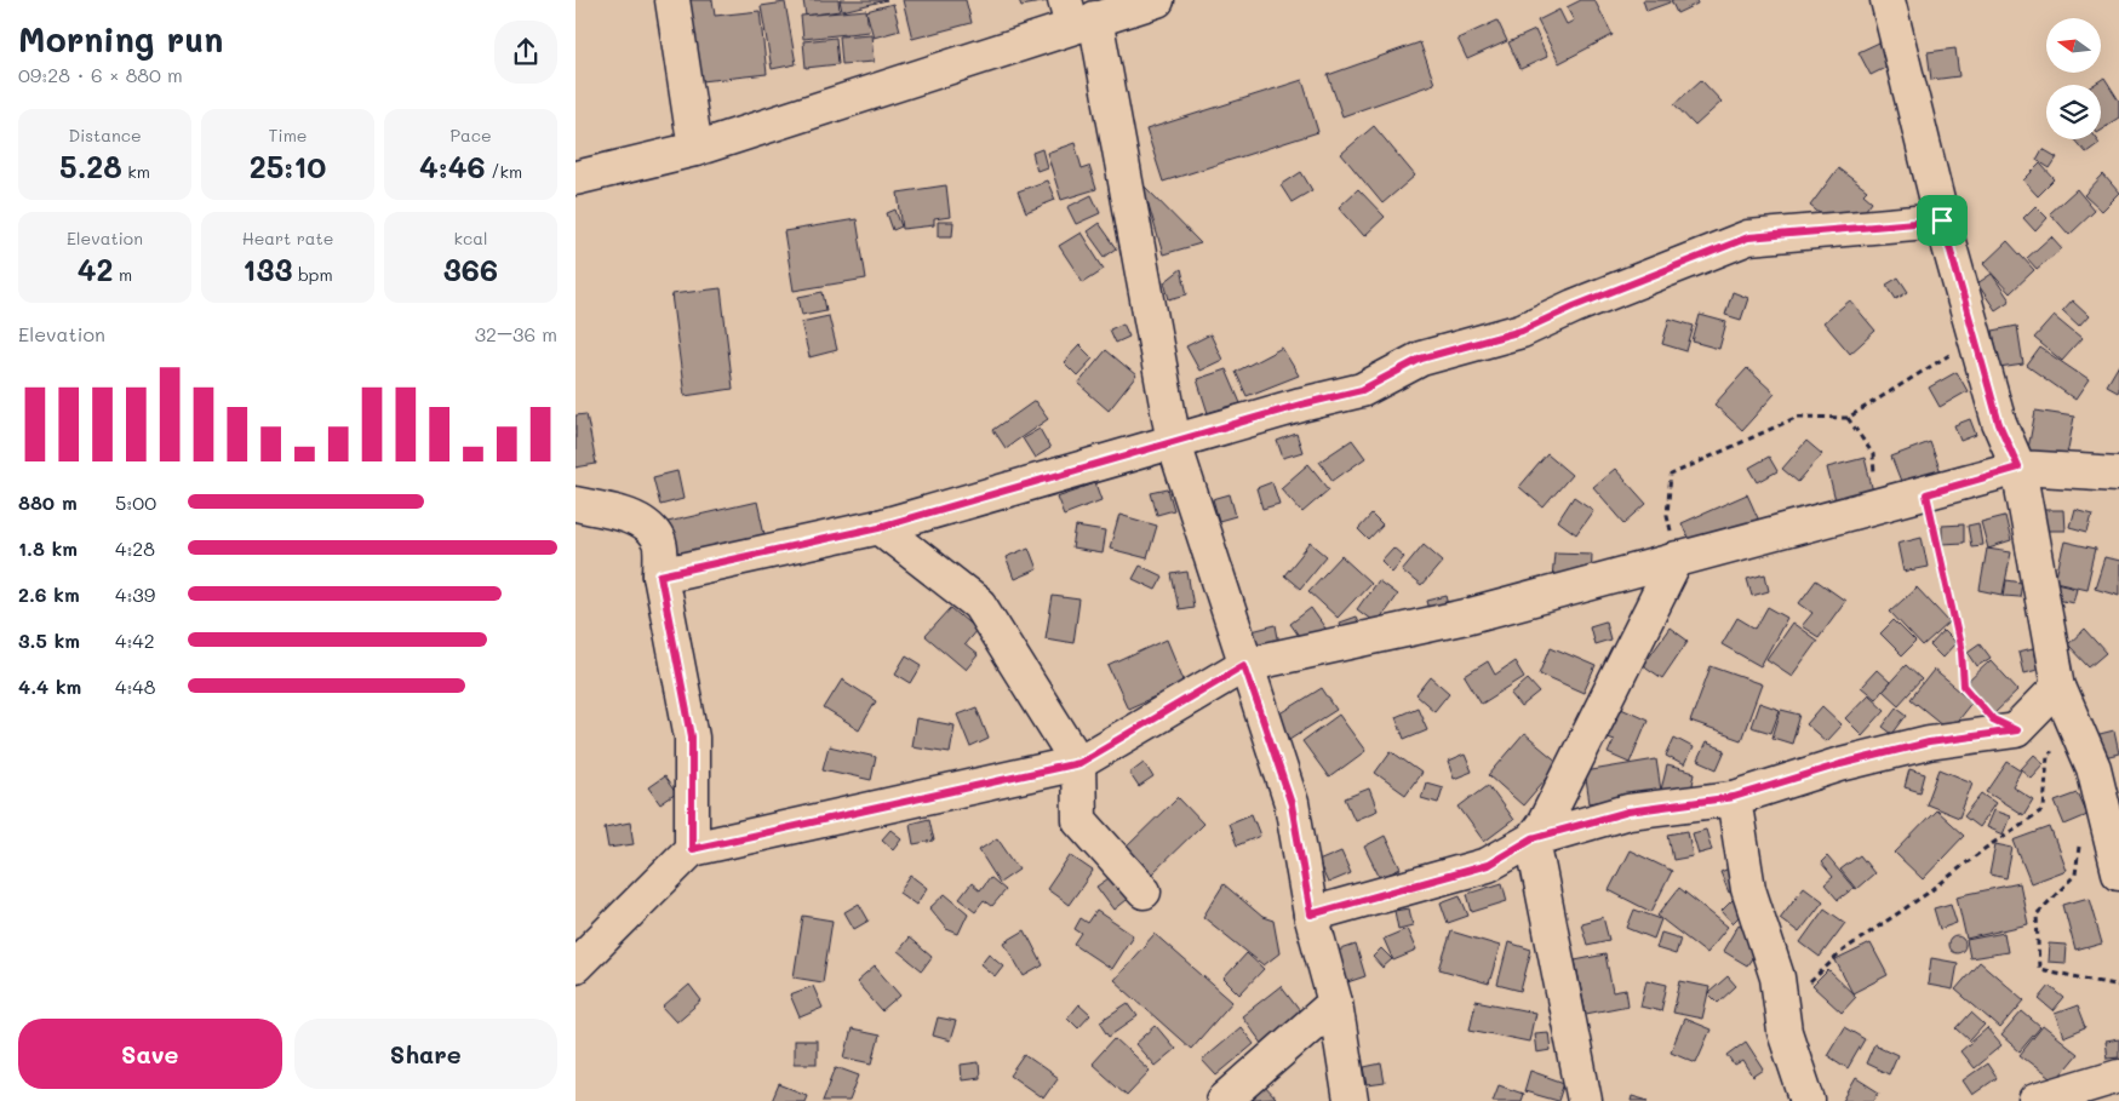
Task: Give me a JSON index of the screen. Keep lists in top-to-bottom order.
{
  "north": "left",
  "page": {
    "heading": ["Morning run", "09:28 · 6 × 880 m"],
    "stats": [
      ["Distance", "5.28 km"],
      ["Time", "25:10"],
      ["Pace", "4:46 /km"],
      ["Elevation", "42 m"],
      ["Heart rate", "133 bpm"],
      ["kcal", "366"]
    ],
    "chart": ["Elevation", "32–36 m"],
    "list": [
      {
        "name": "880 m",
        "note": "5:00"
      },
      {
        "name": "1.8 km",
        "note": "4:28"
      },
      {
        "name": "2.6 km",
        "note": "4:39"
      },
      {
        "name": "3.5 km",
        "note": "4:42"
      },
      {
        "name": "4.4 km",
        "note": "4:48"
      }
    ],
    "buttons": ["Save", "Share"]
  }
}
